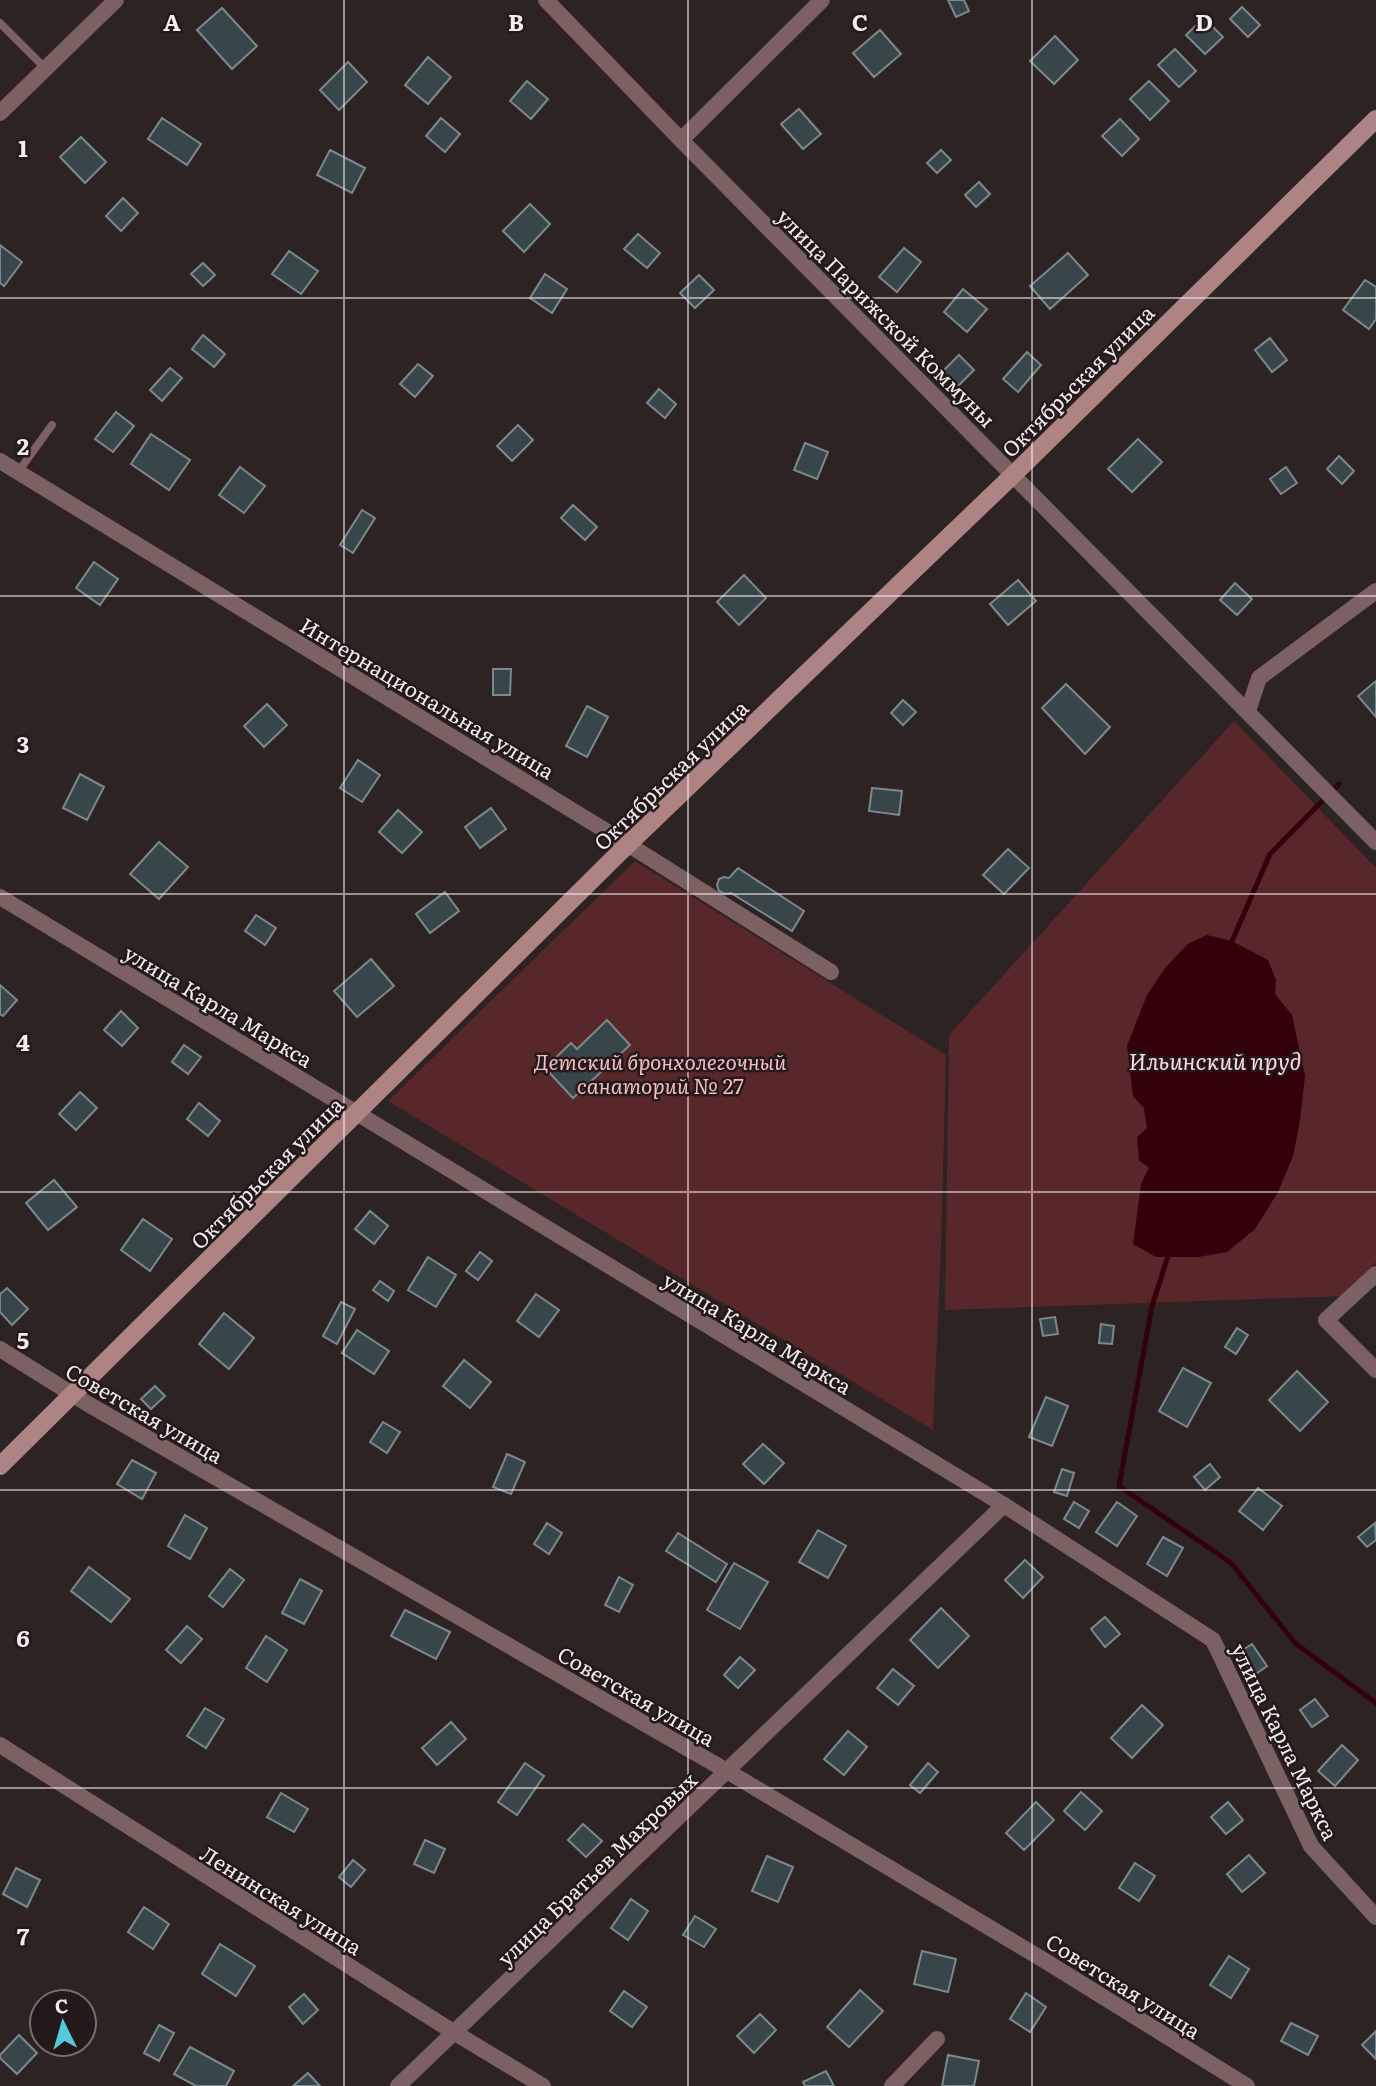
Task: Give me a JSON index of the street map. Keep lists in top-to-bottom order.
{
  "streets": {
    "main road": ["Октябрьская улица"],
    "street": [
      "улица Парижской Коммуны",
      "Интернациональная улица",
      "улица Карла Маркса",
      "Советская улица",
      "улица Братьев Махровых",
      "Ленинская улица"
    ]
  },
  "crossings": [
    ["улица Парижской Коммуны", "Октябрьская улица"],
    ["Октябрьская улица", "Интернациональная улица"],
    ["Октябрьская улица", "улица Карла Маркса"],
    ["Октябрьская улица", "Советская улица"],
    ["улица Карла Маркса", "улица Братьев Махровых"],
    ["Советская улица", "улица Братьев Махровых"],
    ["улица Братьев Махровых", "Ленинская улица"]
  ],
  "water": ["Ильинский пруд"],
  "parks": ["Детский бронхолегочный санаторий № 27"],
  "north": "top",
  "grid": {
    "columns": [
      "A",
      "B",
      "C",
      "D"
    ],
    "rows": [
      "1",
      "2",
      "3",
      "4",
      "5",
      "6",
      "7"
    ]
  }
}
